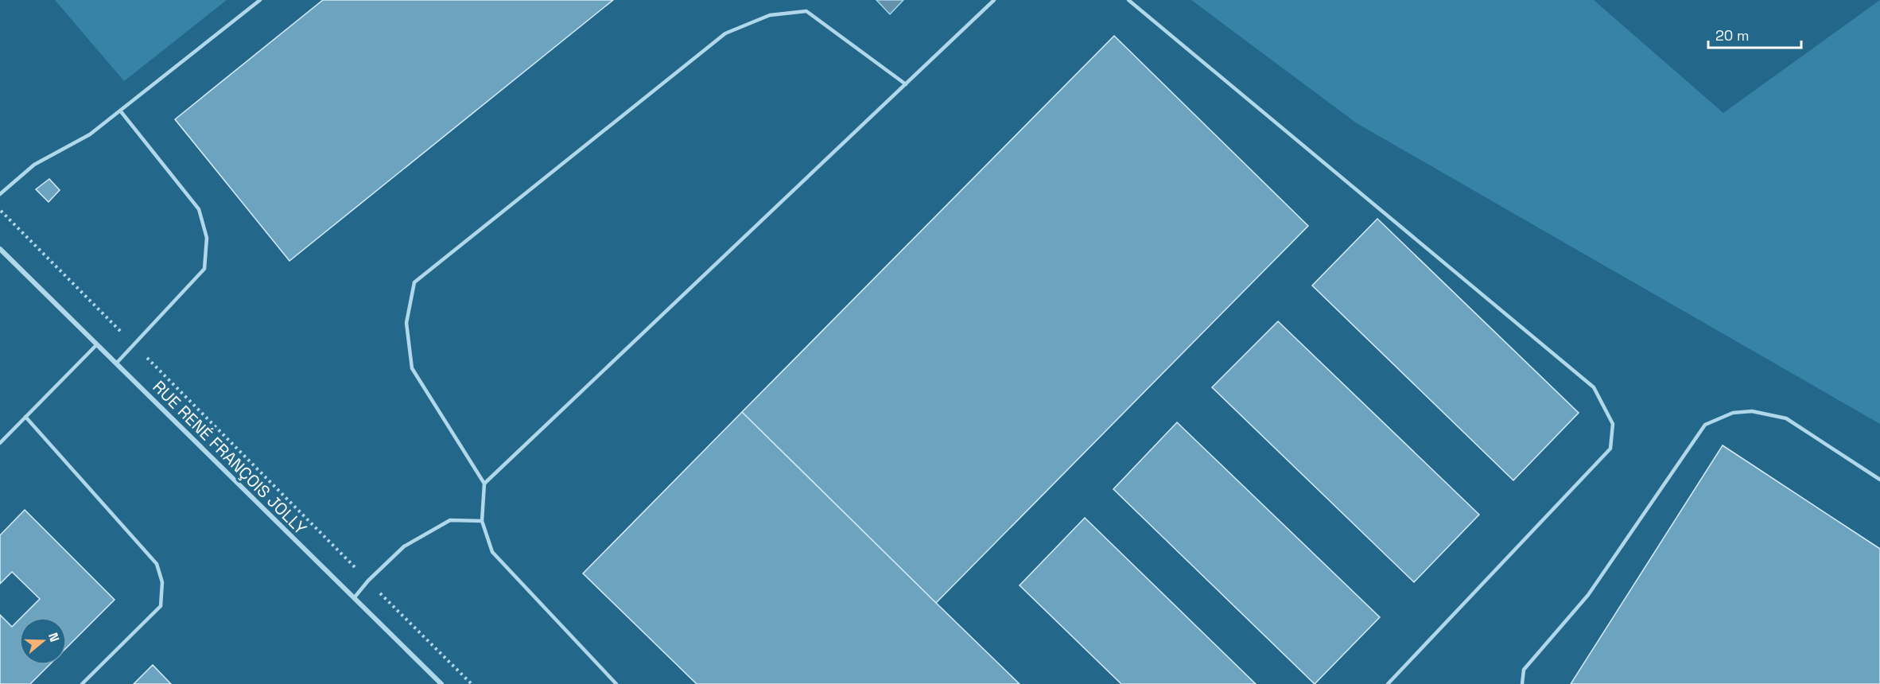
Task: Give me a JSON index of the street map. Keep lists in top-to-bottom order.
{
  "streets": {
    "street": ["RUE RENÉ FRANÇOIS JOLLY"]
  },
  "scale_bar": "20 m",
  "north": "right"
}
